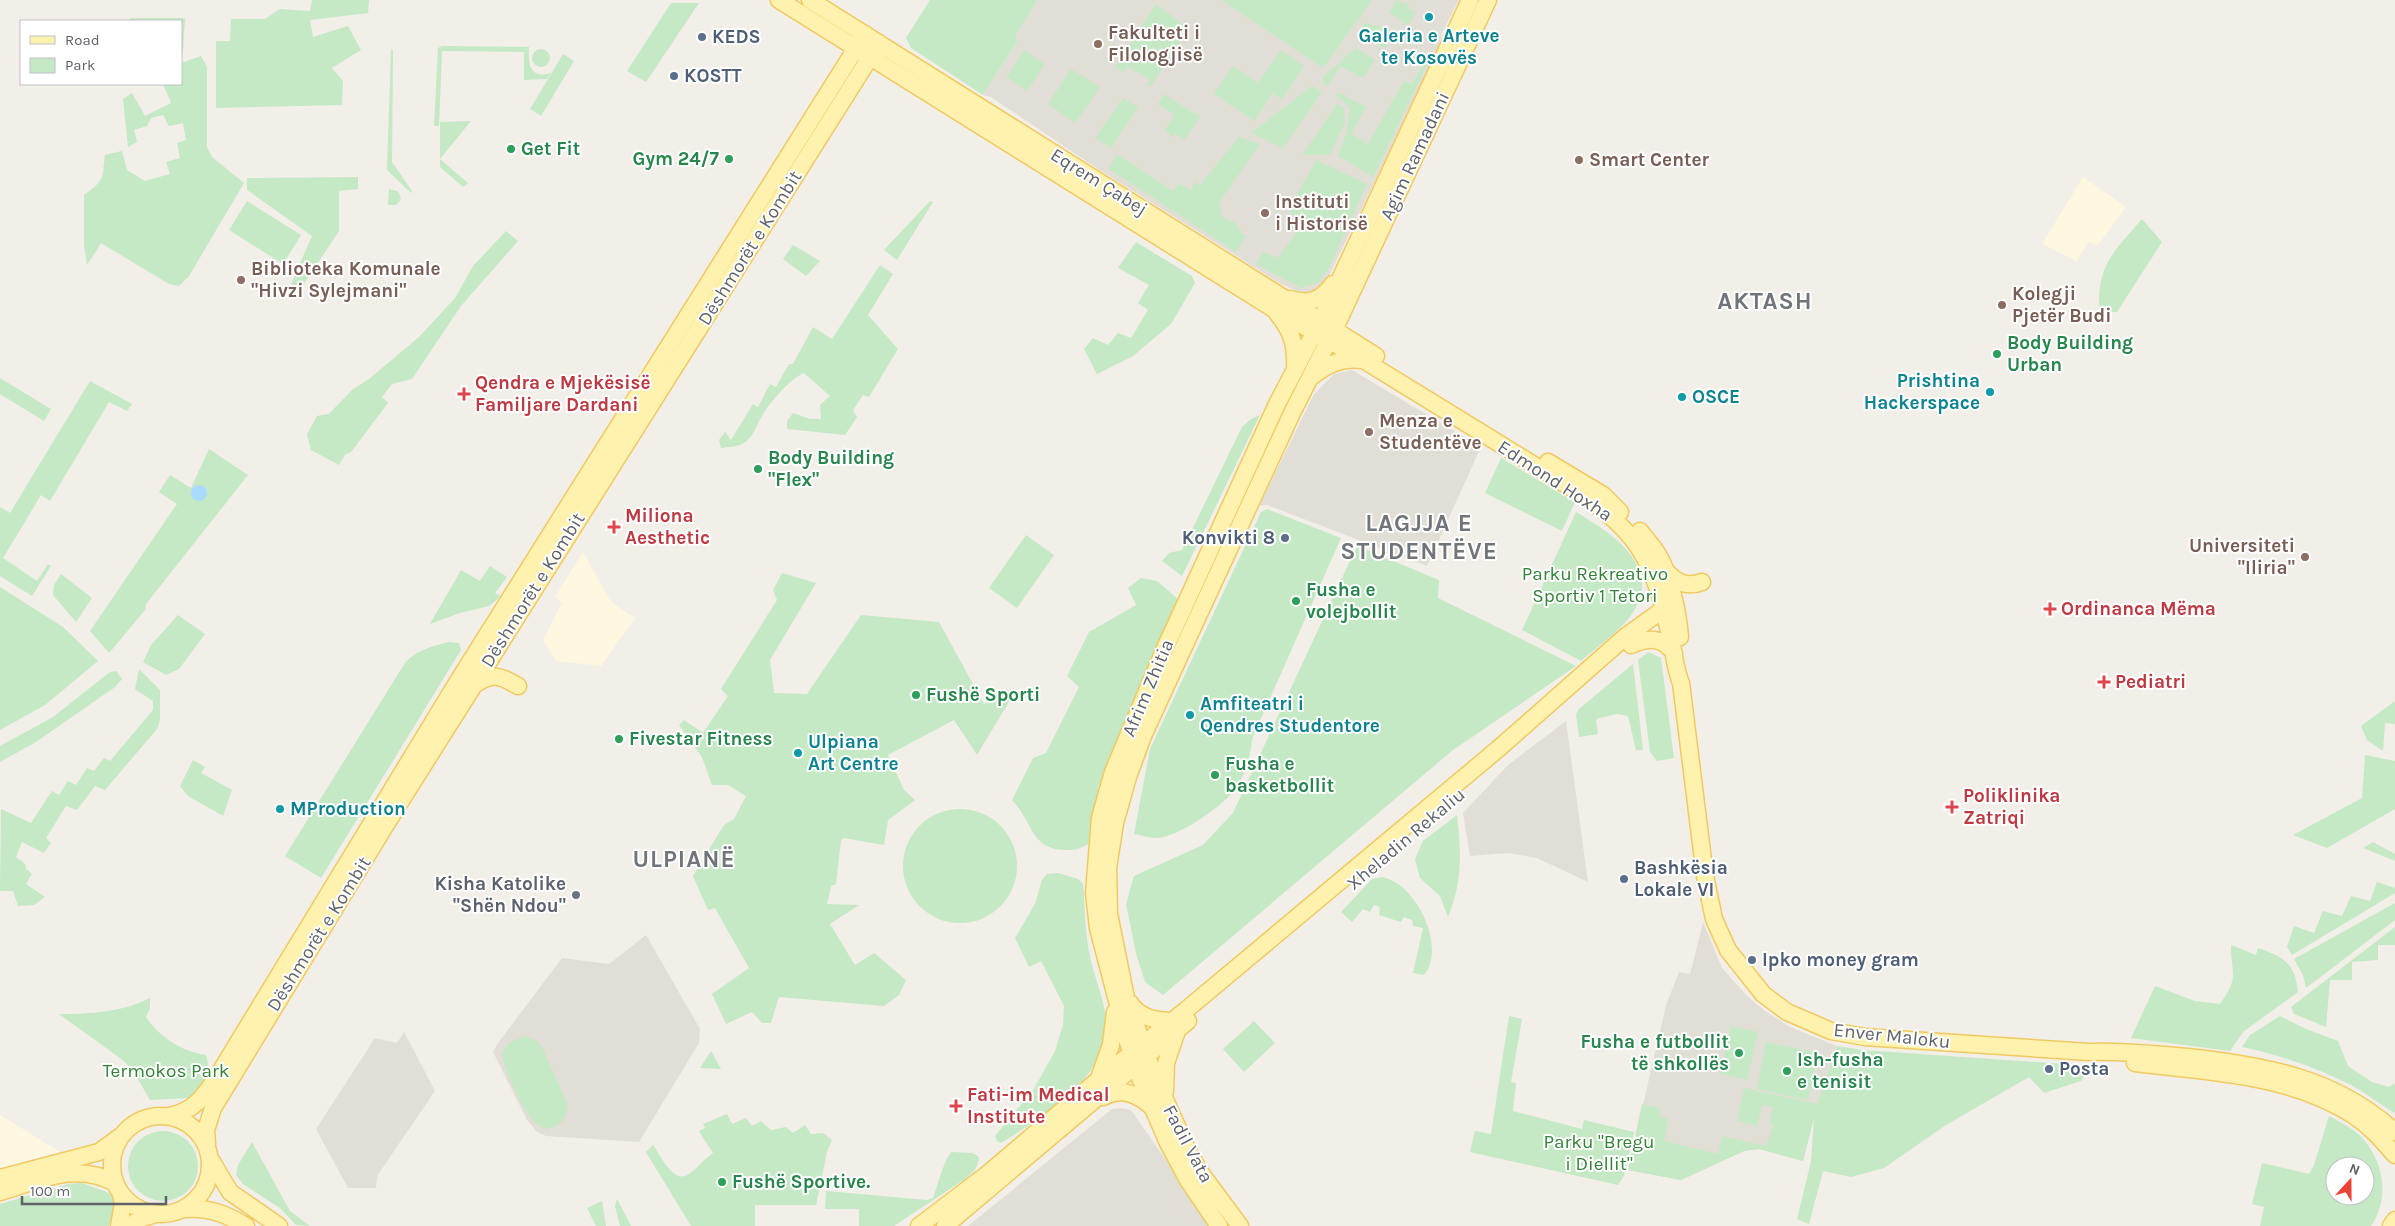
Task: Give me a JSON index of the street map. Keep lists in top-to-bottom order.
{
  "streets": {
    "main road": [
      "Agim Ramadani",
      "Eqrem Çabej",
      "Dëshmorët e Kombit",
      "Edmond Hoxha",
      "Afrim Zhitia",
      "Xheladin Rekaliu",
      "Enver Maloku",
      "Fadil Vata"
    ]
  },
  "crossings": [
    ["Agim Ramadani", "Eqrem Çabej"],
    ["Agim Ramadani", "Edmond Hoxha"],
    ["Agim Ramadani", "Afrim Zhitia"],
    ["Eqrem Çabej", "Dëshmorët e Kombit"],
    ["Eqrem Çabej", "Edmond Hoxha"],
    ["Eqrem Çabej", "Afrim Zhitia"],
    ["Edmond Hoxha", "Afrim Zhitia"],
    ["Edmond Hoxha", "Xheladin Rekaliu"],
    ["Edmond Hoxha", "Enver Maloku"],
    ["Afrim Zhitia", "Xheladin Rekaliu"],
    ["Afrim Zhitia", "Fadil Vata"],
    ["Xheladin Rekaliu", "Enver Maloku"],
    ["Xheladin Rekaliu", "Fadil Vata"]
  ],
  "districts": ["AKTASH", "LAGJJA E STUDENTËVE", "ULPIANË"],
  "parks": ["Parku Rekreativo Sportiv 1 Tetori", "Termokos Park", "Parku \"Bregu i Diellit\""],
  "places": {
    "other": [
      "Galeria e Arteve te Kosovës",
      "KEDS",
      "Fakulteti i Filologjisë",
      "KOSTT",
      "Get Fit",
      "Gym 24/7",
      "Smart Center",
      "Instituti i Historisë",
      "Biblioteka Komunale \"Hivzi Sylejmani\"",
      "Kolegji Pjetër Budi",
      "Body Building Urban",
      "Prishtina Hackerspace",
      "OSCE",
      "Menza e Studentëve",
      "Body Building \"Flex\"",
      "Konvikti 8",
      "Universiteti \"Iliria\"",
      "Fusha e volejbollit",
      "Fushë Sporti",
      "Amfiteatri i Qendres Studentore",
      "Fivestar Fitness",
      "Ulpiana Art Centre",
      "Fusha e basketbollit",
      "MProduction",
      "Bashkësia Lokale VI",
      "Kisha Katolike \"Shën Ndou\"",
      "Ipko money gram",
      "Fusha e futbollit të shkollës",
      "Posta",
      "Ish-fusha e tenisit",
      "Fushë Sportive."
    ],
    "health": [
      "Qendra e Mjekësisë Familjare Dardani",
      "Miliona Aesthetic",
      "Ordinanca Mëma",
      "Pediatri",
      "Poliklinika Zatriqi",
      "Fati-im Medical Institute"
    ]
  },
  "legend": ["Road", "Park"],
  "scale_bar": "100 m",
  "north": "top"
}
